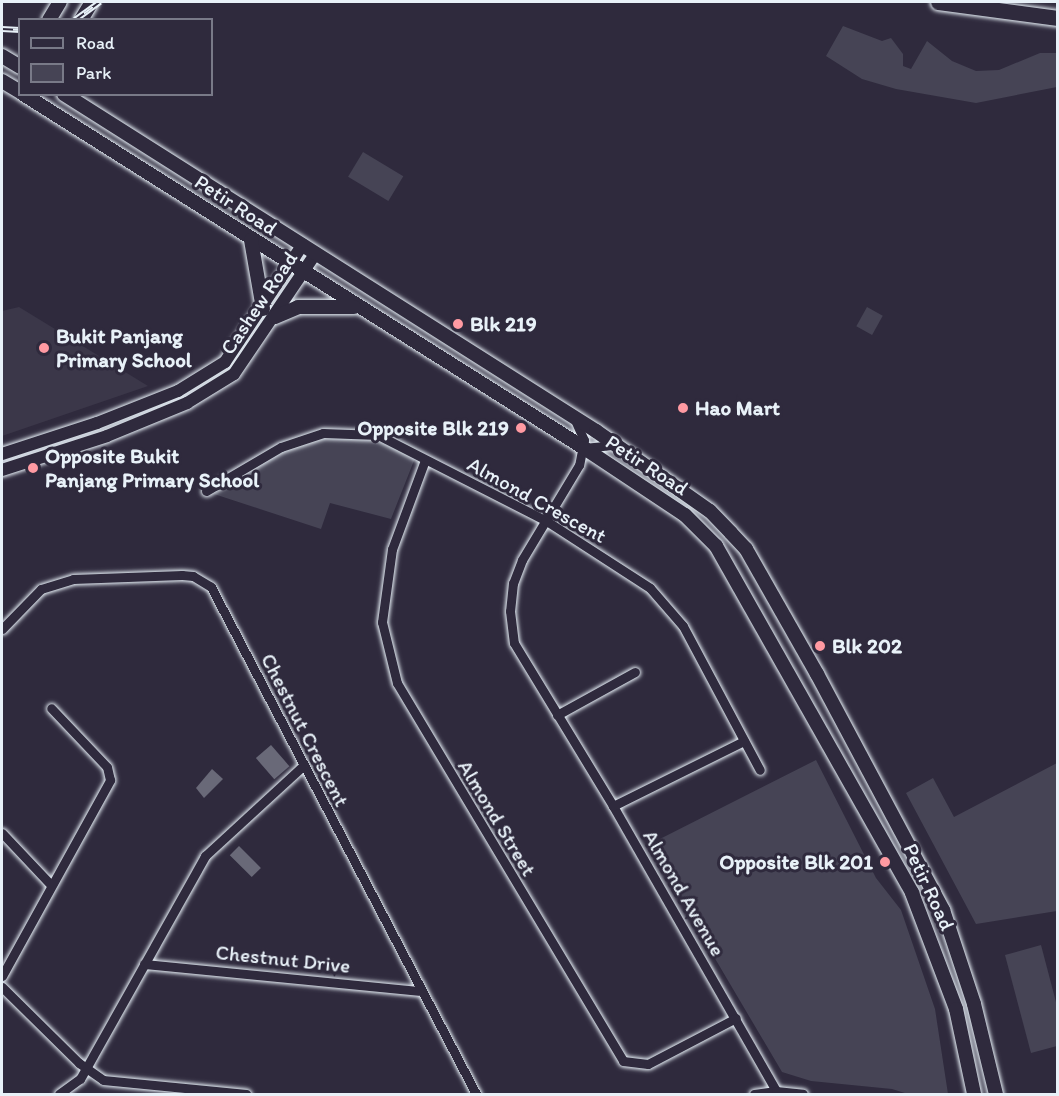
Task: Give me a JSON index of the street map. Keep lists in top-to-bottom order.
{
  "streets": {
    "main road": ["Petir Road"],
    "street": [
      "Cashew Road",
      "Almond Crescent",
      "Chestnut Crescent",
      "Almond Street",
      "Almond Avenue",
      "Chestnut Drive"
    ]
  },
  "crossings": [
    ["Petir Road", "Cashew Road"],
    ["Petir Road", "Almond Avenue"],
    ["Almond Crescent", "Almond Street"],
    ["Almond Crescent", "Almond Avenue"],
    ["Chestnut Crescent", "Chestnut Drive"],
    ["Almond Street", "Almond Avenue"]
  ],
  "places": [
    "Blk 219",
    "Bukit Panjang Primary School",
    "Hao Mart",
    "Opposite Blk 219",
    "Opposite Bukit Panjang Primary School",
    "Blk 202",
    "Opposite Blk 201"
  ],
  "legend": ["Road", "Park"]
}
